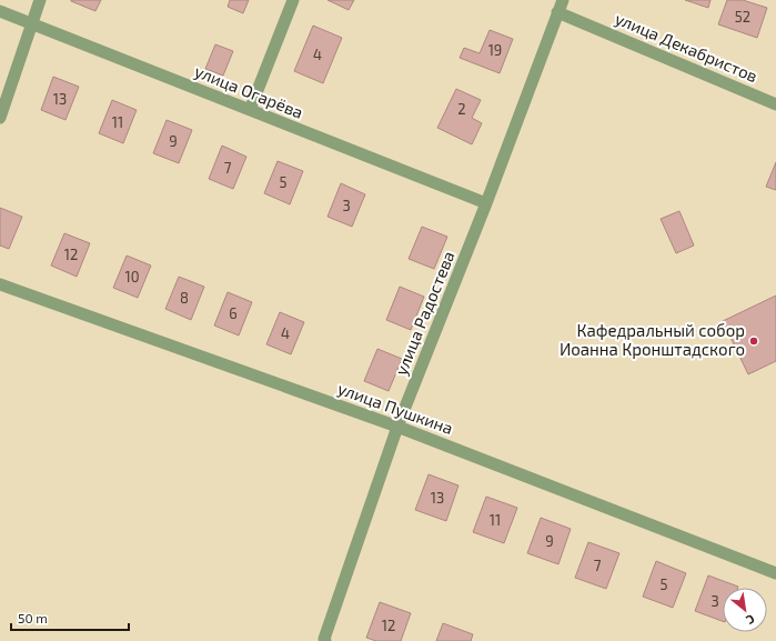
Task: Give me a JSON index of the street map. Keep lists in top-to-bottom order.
{
  "streets": {
    "street": [
      "улица Декабристов",
      "улица Огарёва",
      "улица Радостева",
      "улица Пушкина"
    ]
  },
  "crossings": [
    ["улица Декабристов", "улица Радостева"],
    ["улица Огарёва", "улица Радостева"],
    ["улица Радостева", "улица Пушкина"]
  ],
  "places": ["Кафедральный собор Иоанна Кронштадского"],
  "house_numbers": [
    "52",
    "19",
    "4",
    "13",
    "2",
    "11",
    "9",
    "7",
    "5",
    "3",
    "12",
    "10",
    "8",
    "6",
    "4",
    "13",
    "11",
    "9",
    "7",
    "5",
    "3",
    "12"
  ],
  "scale_bar": "50 m",
  "north": "bottom right"
}
